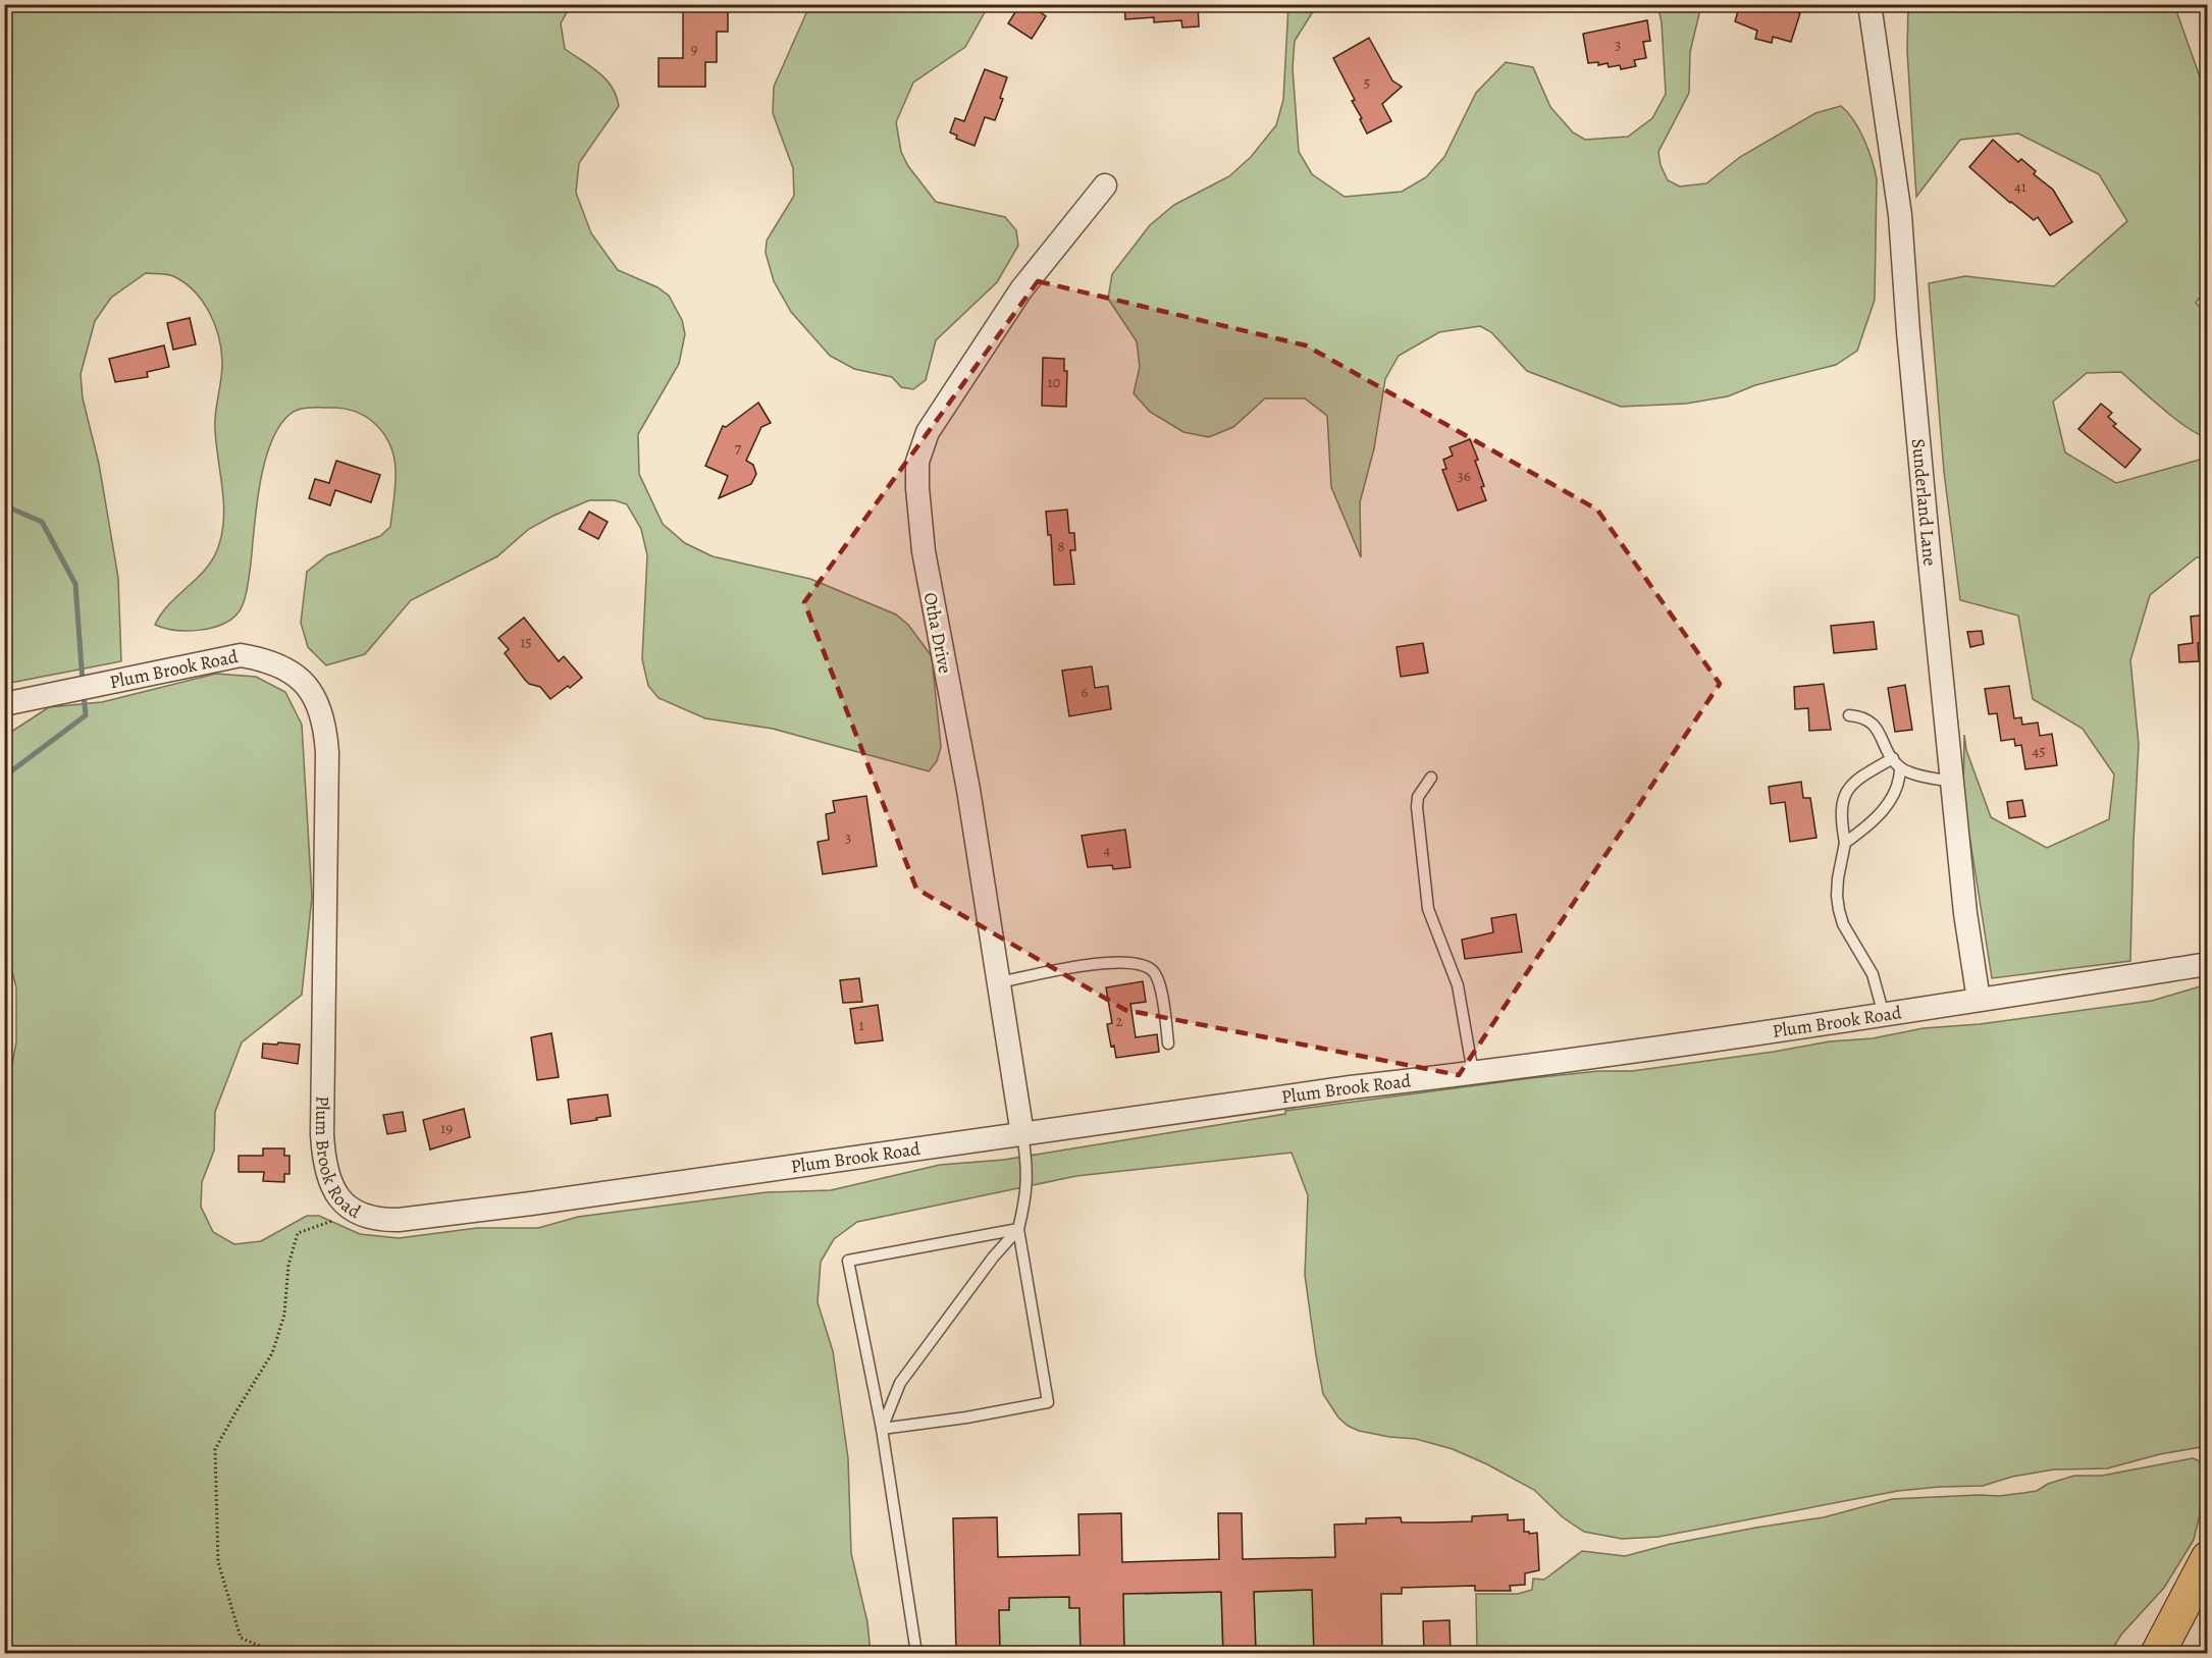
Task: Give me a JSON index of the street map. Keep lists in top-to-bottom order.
{
  "streets": {
    "street": ["Sunderland Lane", "Otha Drive", "Plum Brook Road"]
  },
  "crossings": [
    ["Sunderland Lane", "Plum Brook Road"],
    ["Otha Drive", "Plum Brook Road"]
  ],
  "house_numbers": [
    "3",
    "9",
    "5",
    "41",
    "10",
    "7",
    "36",
    "8",
    "15",
    "6",
    "45",
    "3",
    "4",
    "2",
    "1",
    "19"
  ]
}
